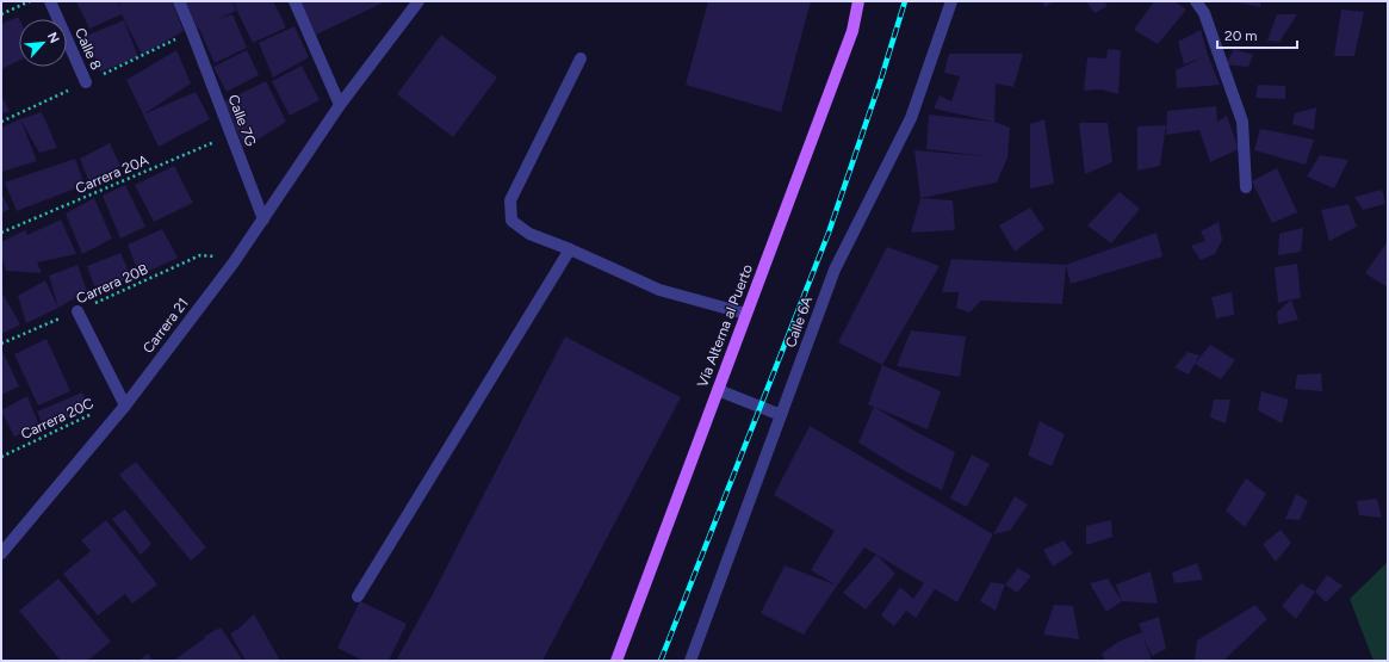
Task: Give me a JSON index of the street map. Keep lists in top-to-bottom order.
{
  "streets": {
    "main road": ["Vía Alterna al Puerto"],
    "street": [
      "Calle 8",
      "Calle 7G",
      "Calle 6A",
      "Carrera 21"
    ],
    "path": ["Carrera 20A", "Carrera 20B", "Carrera 20C"]
  },
  "crossings": [
    ["Calle 7G", "Carrera 20A"],
    ["Calle 7G", "Carrera 21"],
    ["Carrera 20B", "Carrera 21"],
    ["Carrera 21", "Carrera 20C"]
  ],
  "scale_bar": "20 m",
  "north": "top right"
}
